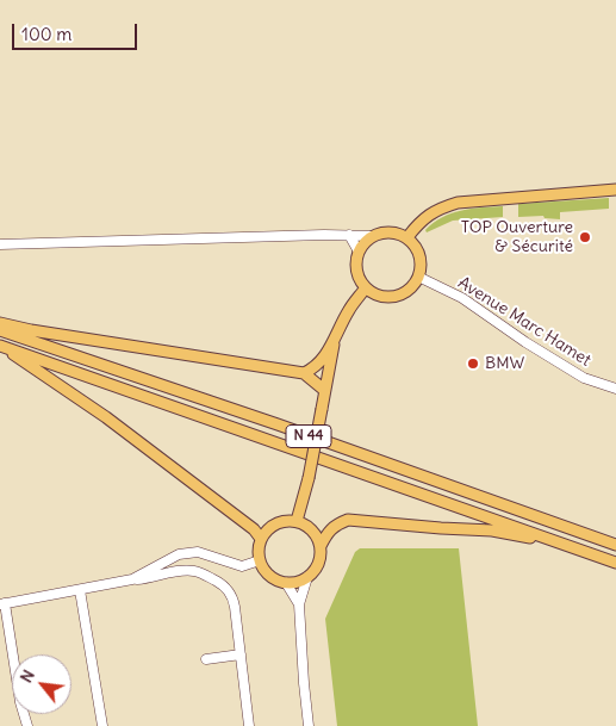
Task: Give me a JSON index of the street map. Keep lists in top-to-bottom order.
{
  "streets": {
    "main road": ["N 44"],
    "street": ["Avenue Marc Hamet"]
  },
  "places": ["TOP Ouverture & Sécurité", "BMW"],
  "scale_bar": "100 m",
  "north": "top left"
}
